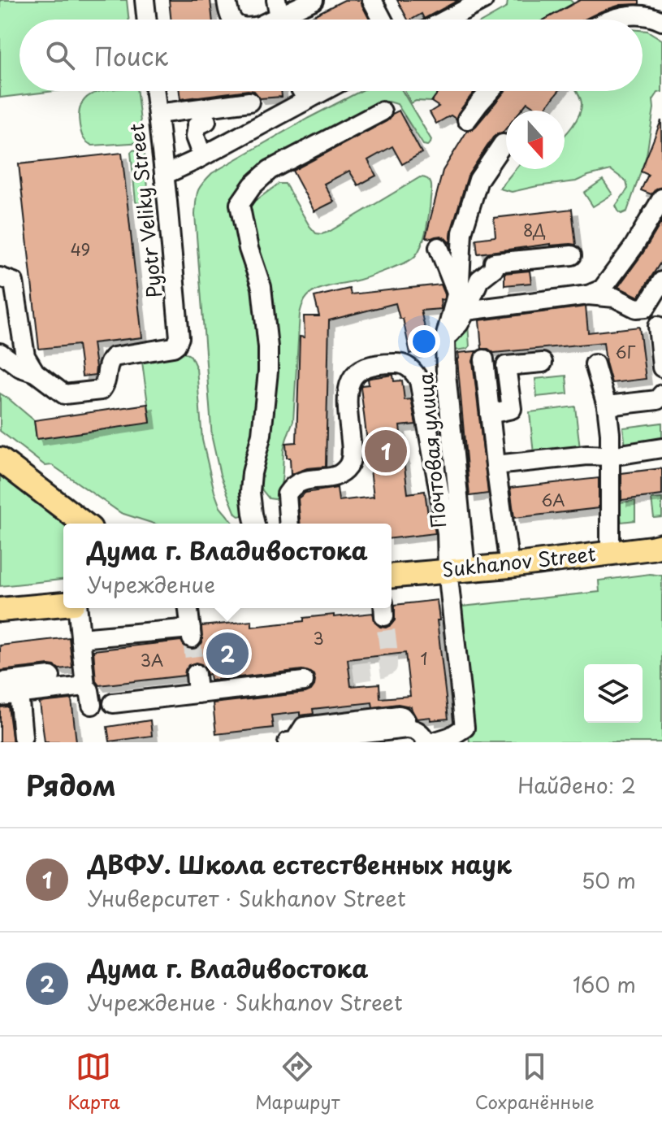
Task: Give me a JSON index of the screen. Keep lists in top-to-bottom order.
{
  "streets": {
    "main road": ["Sukhanov Street"],
    "street": ["Pyotr Veliky Street", "Почтовая улица"]
  },
  "crossings": [
    ["Почтовая улица", "Sukhanov Street"]
  ],
  "house_numbers": [
    "8Д",
    "49",
    "6Г",
    "6А",
    "3",
    "1",
    "3А"
  ],
  "north": "bottom",
  "page": {
    "search": "Поиск",
    "pins": ["1", "2"],
    "popup": ["Дума г. Владивостока", "Учреждение"],
    "heading": ["Рядом", "Найдено: 2"],
    "list": [
      {
        "mark": "1",
        "name": "ДВФУ. Школа естественных наук",
        "note": "Университет · Sukhanov Street",
        "value": "50 m"
      },
      {
        "mark": "2",
        "name": "Дума г. Владивостока",
        "note": "Учреждение · Sukhanov Street",
        "value": "160 m"
      }
    ],
    "nav": ["Карта", "Маршрут", "Сохранённые"]
  }
}
